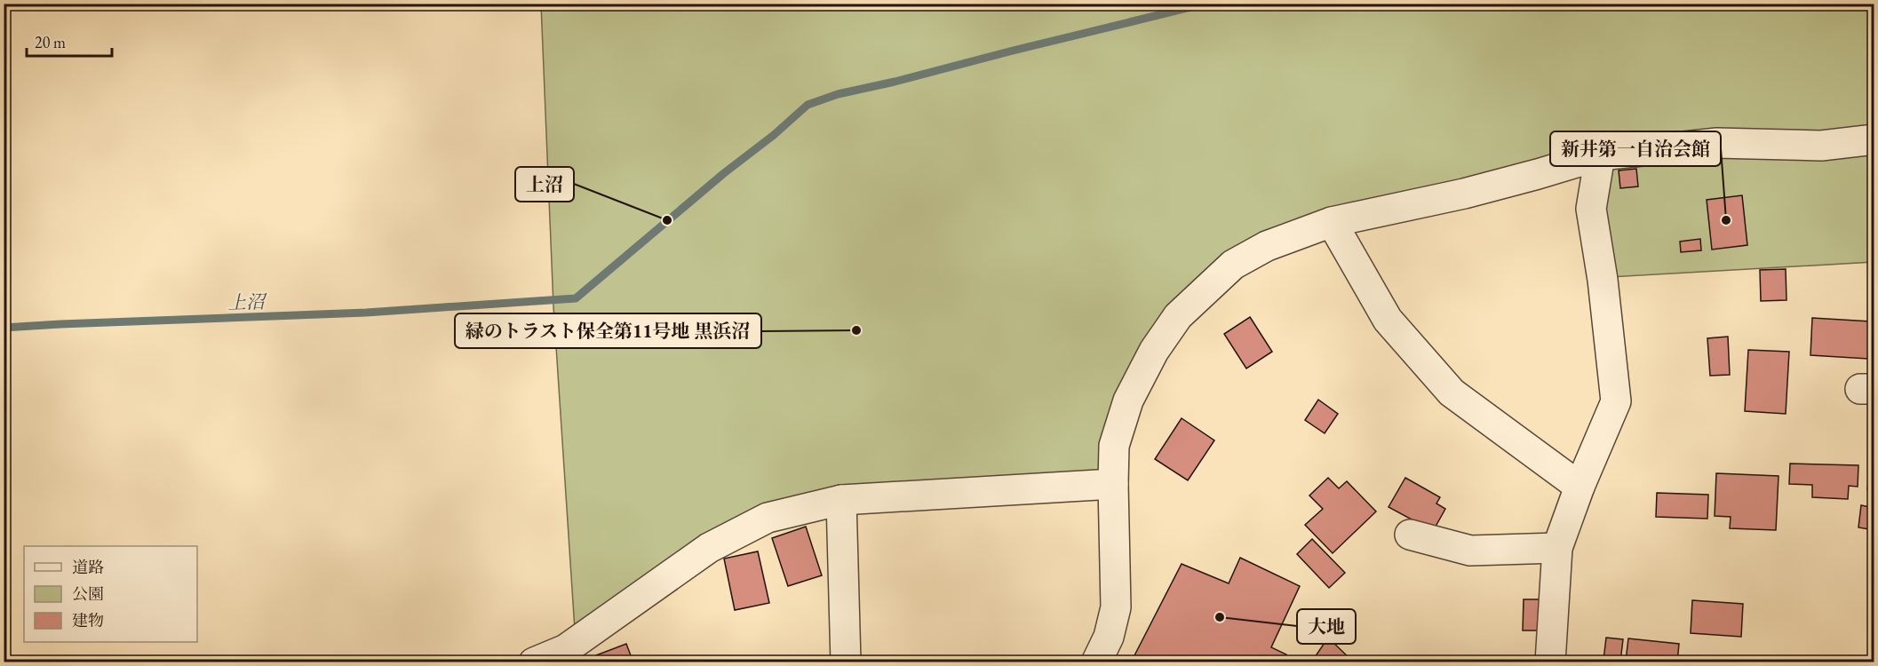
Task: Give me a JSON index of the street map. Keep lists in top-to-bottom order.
{
  "water": ["上沼"],
  "places": [
    "上沼",
    "新井第一自治会館",
    "緑のトラスト保全第11号地 黒浜沼",
    "大地"
  ],
  "legend": ["道路", "公園", "建物"],
  "scale_bar": "20 m"
}
